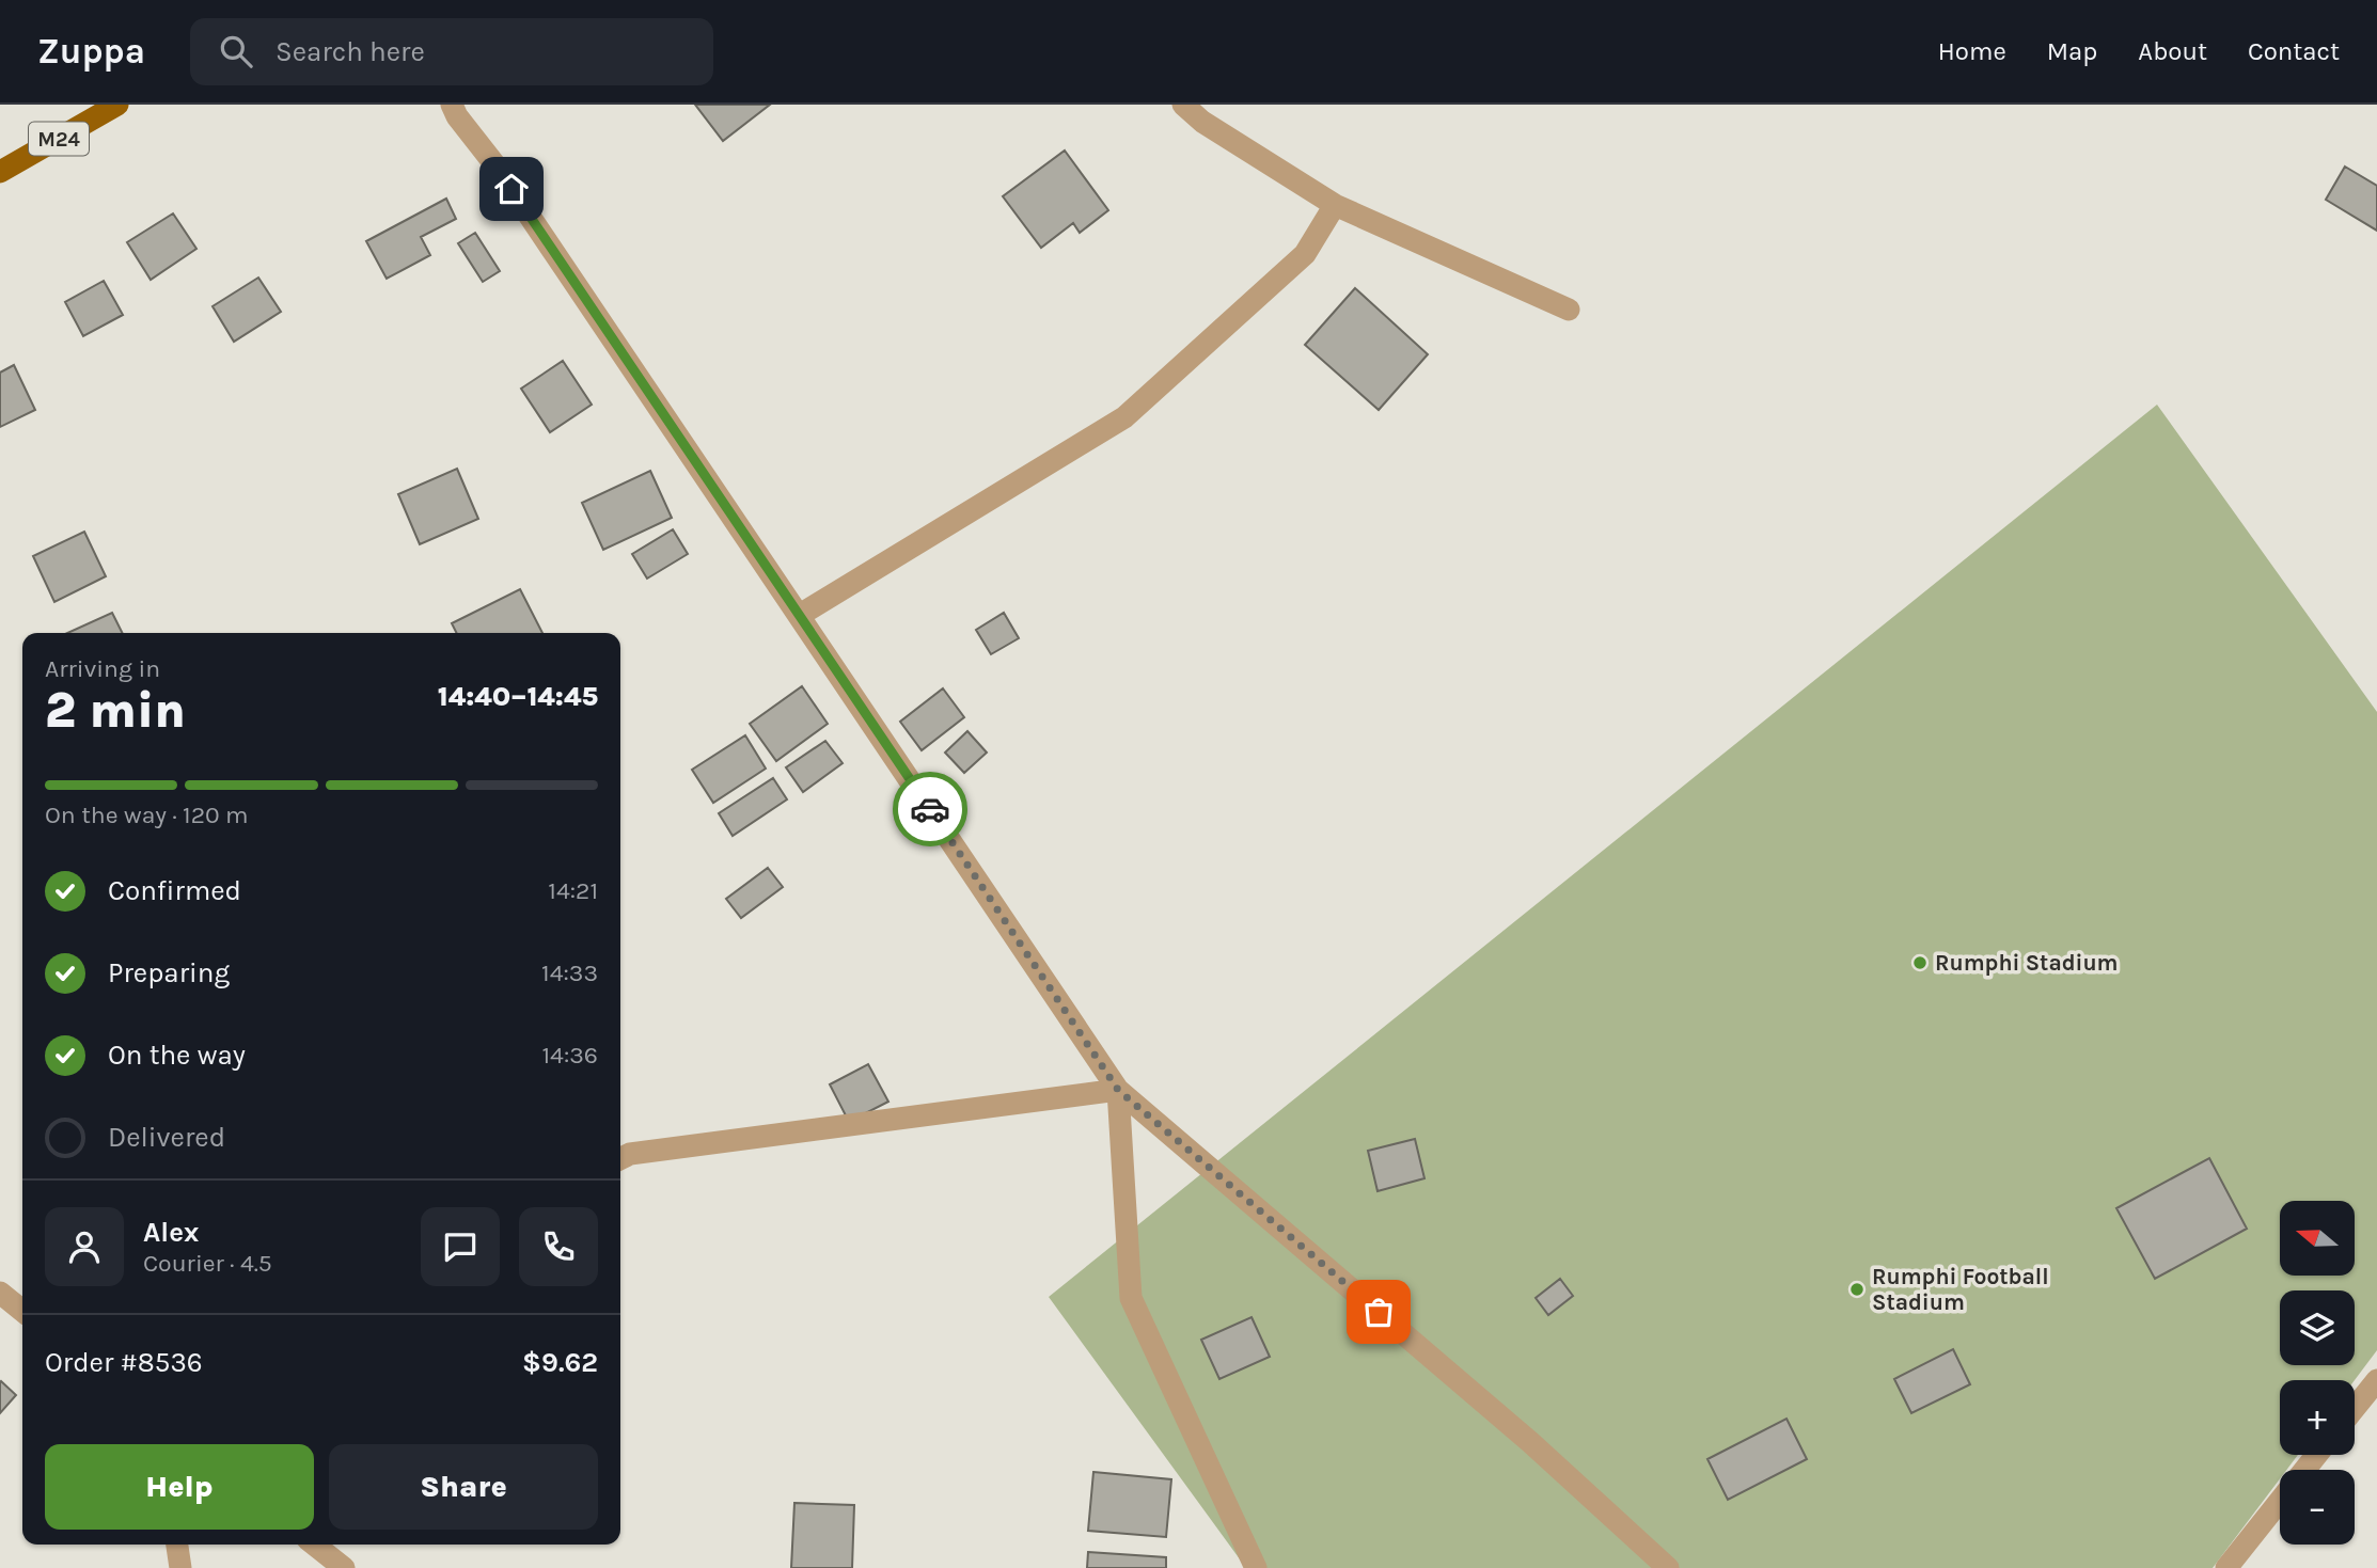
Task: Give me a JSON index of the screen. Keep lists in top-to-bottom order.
{
  "streets": {
    "main road": ["M24"]
  },
  "places": ["Rumphi Stadium", "Rumphi Football Stadium"],
  "north": "left",
  "page": {
    "header": "Zuppa",
    "search": "Search here",
    "nav": [
      "Home",
      "Map",
      "About",
      "Contact"
    ],
    "heading": ["2 min", "Arriving in", "14:40–14:45"],
    "panel": [
      "Alex",
      "Courier · 4.5",
      "Order #8536",
      "$9.62"
    ],
    "bar": "On the way · 120 m",
    "list": [
      ["Confirmed", "14:21"],
      ["Preparing", "14:33"],
      ["On the way", "14:36"],
      "Delivered"
    ],
    "map_buttons": ["+", "−"],
    "buttons": ["Help", "Share"]
  }
}
